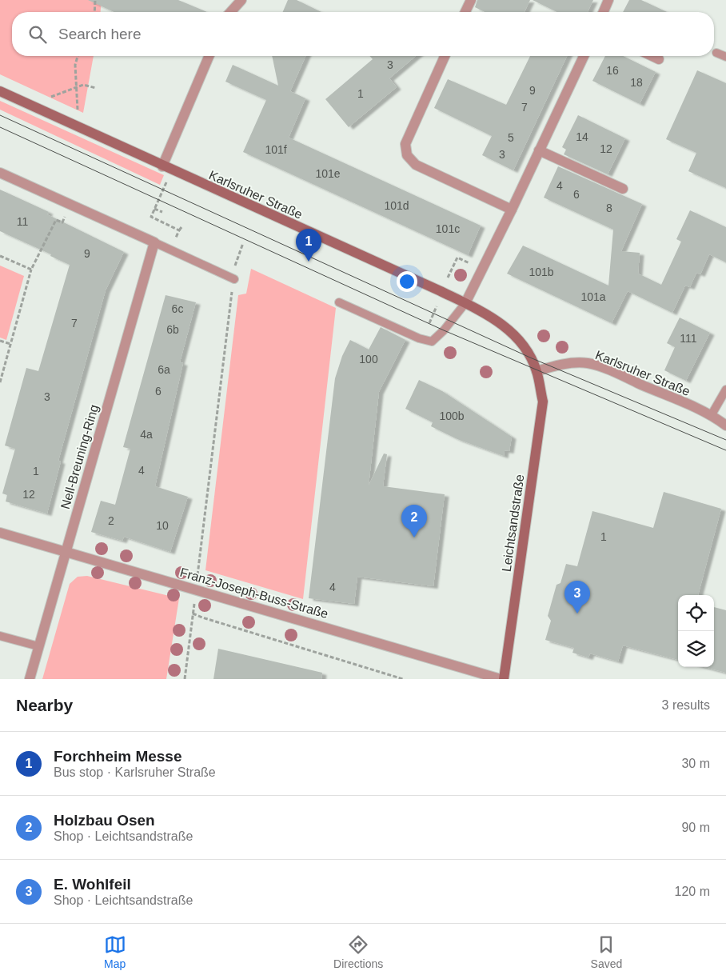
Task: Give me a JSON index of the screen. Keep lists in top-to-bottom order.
{
  "streets": {
    "street": [
      "Karlsruher Straße",
      "Nell-Breuning-Ring",
      "Leichtsandstraße",
      "Franz-Joseph-Buss-Straße"
    ]
  },
  "crossings": [
    ["Karlsruher Straße", "Leichtsandstraße"],
    ["Nell-Breuning-Ring", "Franz-Joseph-Buss-Straße"]
  ],
  "house_numbers": [
    "3",
    "16",
    "18",
    "9",
    "1",
    "7",
    "14",
    "5",
    "12",
    "101f",
    "3",
    "101e",
    "4",
    "6",
    "101d",
    "8",
    "11",
    "101c",
    "9",
    "101b",
    "101a",
    "6c",
    "7",
    "6b",
    "111",
    "100",
    "6a",
    "6",
    "3",
    "100b",
    "4a",
    "4",
    "1",
    "12",
    "2",
    "10",
    "1",
    "4"
  ],
  "page": {
    "search": "Search here",
    "pins": ["1", "2", "3"],
    "heading": ["Nearby", "3 results"],
    "list": [
      {
        "mark": "1",
        "name": "Forchheim Messe",
        "note": "Bus stop · Karlsruher Straße",
        "value": "30 m"
      },
      {
        "mark": "2",
        "name": "Holzbau Osen",
        "note": "Shop · Leichtsandstraße",
        "value": "90 m"
      },
      {
        "mark": "3",
        "name": "E. Wohlfeil",
        "note": "Shop · Leichtsandstraße",
        "value": "120 m"
      }
    ],
    "nav": ["Map", "Directions", "Saved"]
  }
}
